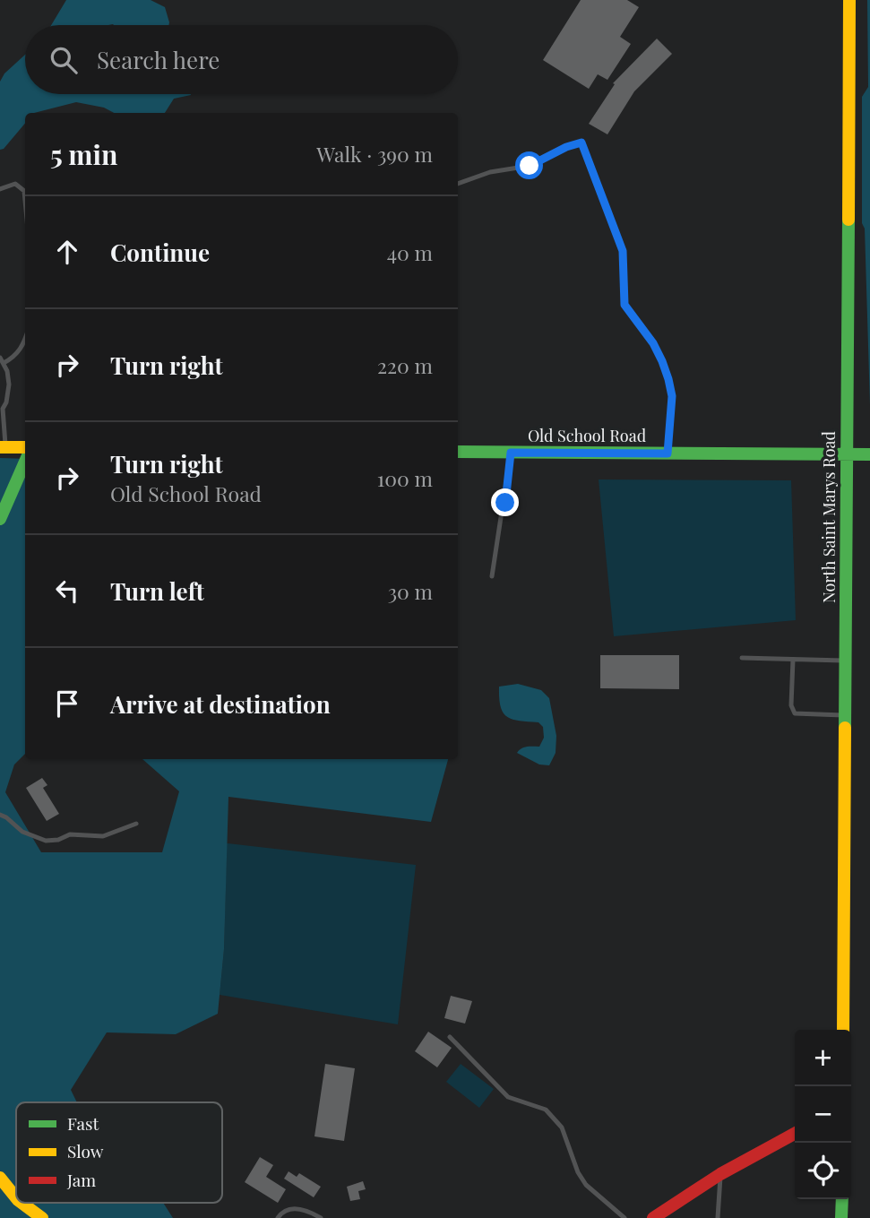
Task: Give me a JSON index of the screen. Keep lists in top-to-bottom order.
{
  "streets": {
    "main road": ["Old School Road", "North Saint Marys Road"]
  },
  "crossings": [
    ["Old School Road", "North Saint Marys Road"]
  ],
  "legend": ["Fast", "Slow", "Jam"],
  "page": {
    "search": "Search here",
    "heading": ["5 min", "Walk · 390 m"],
    "list": [
      ["Continue", "40 m"],
      ["Turn right", "220 m"],
      ["Turn right", "Old School Road", "100 m"],
      ["Turn left", "30 m"],
      "Arrive at destination"
    ],
    "map_buttons": ["+", "−"]
  }
}
